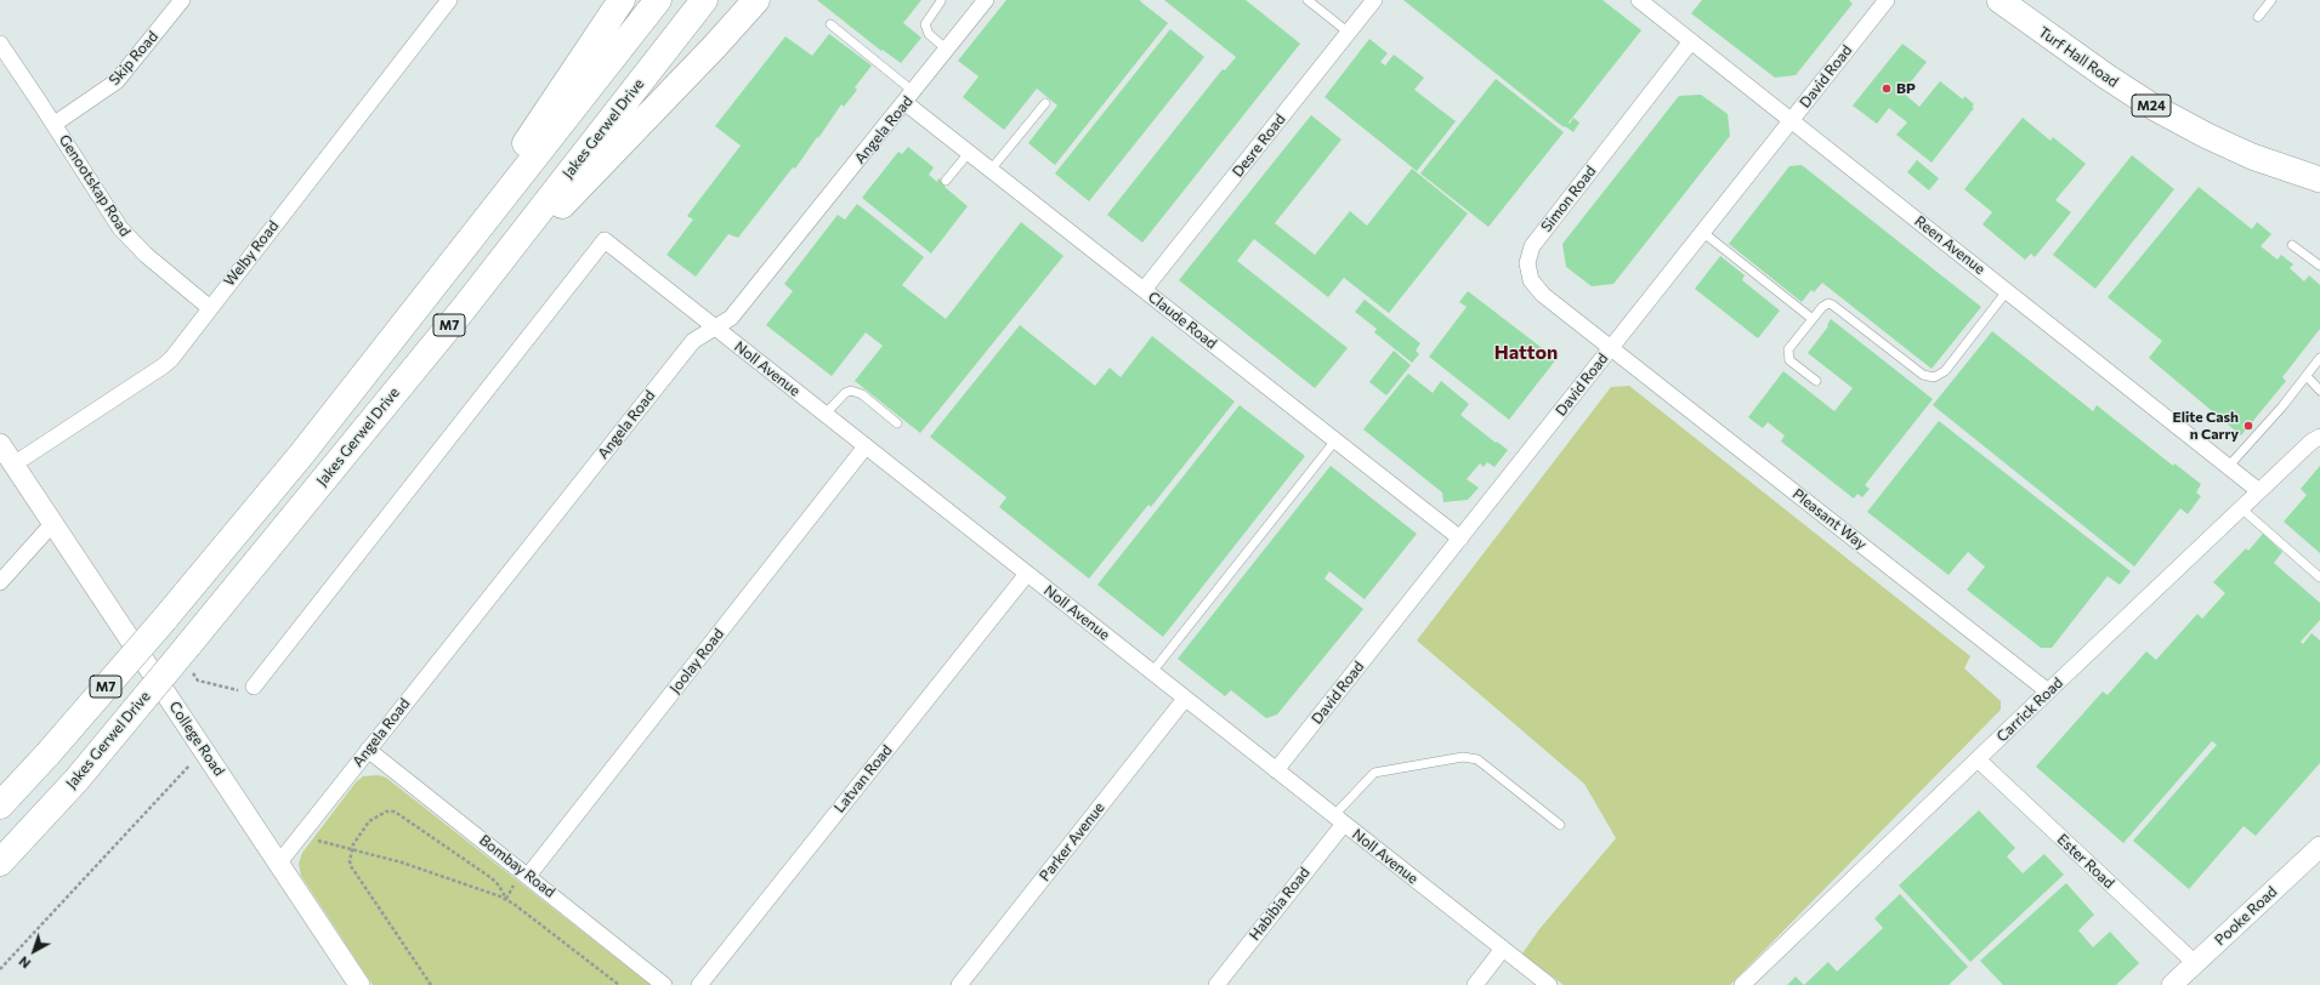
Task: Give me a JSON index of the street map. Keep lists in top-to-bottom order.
{
  "streets": {
    "highway": ["Jakes Gerwel Drive", "M7"],
    "main road": ["Turf Hall Road", "M24"],
    "street": [
      "Skip Road",
      "David Road",
      "Angela Road",
      "Desre Road",
      "Genootskap Road",
      "Simon Road",
      "Reen Avenue",
      "Welby Road",
      "Claude Road",
      "Noll Avenue",
      "Pleasant Way",
      "Joolay Road",
      "Carrick Road",
      "College Road",
      "Latvan Road",
      "Parker Avenue",
      "Ester Road",
      "Bombay Road",
      "Habibia Road",
      "Pooke Road"
    ]
  },
  "crossings": [
    ["Skip Road", "Genootskap Road"],
    ["David Road", "Simon Road"],
    ["David Road", "Reen Avenue"],
    ["David Road", "Claude Road"],
    ["David Road", "Noll Avenue"],
    ["David Road", "Pleasant Way"],
    ["Angela Road", "Claude Road"],
    ["Angela Road", "Noll Avenue"],
    ["Angela Road", "College Road"],
    ["Angela Road", "Bombay Road"],
    ["Desre Road", "Claude Road"],
    ["Genootskap Road", "Welby Road"],
    ["Simon Road", "Reen Avenue"],
    ["Simon Road", "Pleasant Way"],
    ["Reen Avenue", "Carrick Road"],
    ["Welby Road", "College Road"],
    ["Noll Avenue", "Joolay Road"],
    ["Noll Avenue", "Latvan Road"],
    ["Noll Avenue", "Parker Avenue"],
    ["Noll Avenue", "Habibia Road"],
    ["Pleasant Way", "Carrick Road"],
    ["Joolay Road", "Bombay Road"],
    ["Carrick Road", "Ester Road"],
    ["Ester Road", "Pooke Road"]
  ],
  "districts": ["Hatton"],
  "places": ["BP", "Elite Cash n Carry"],
  "north": "bottom left"
}
